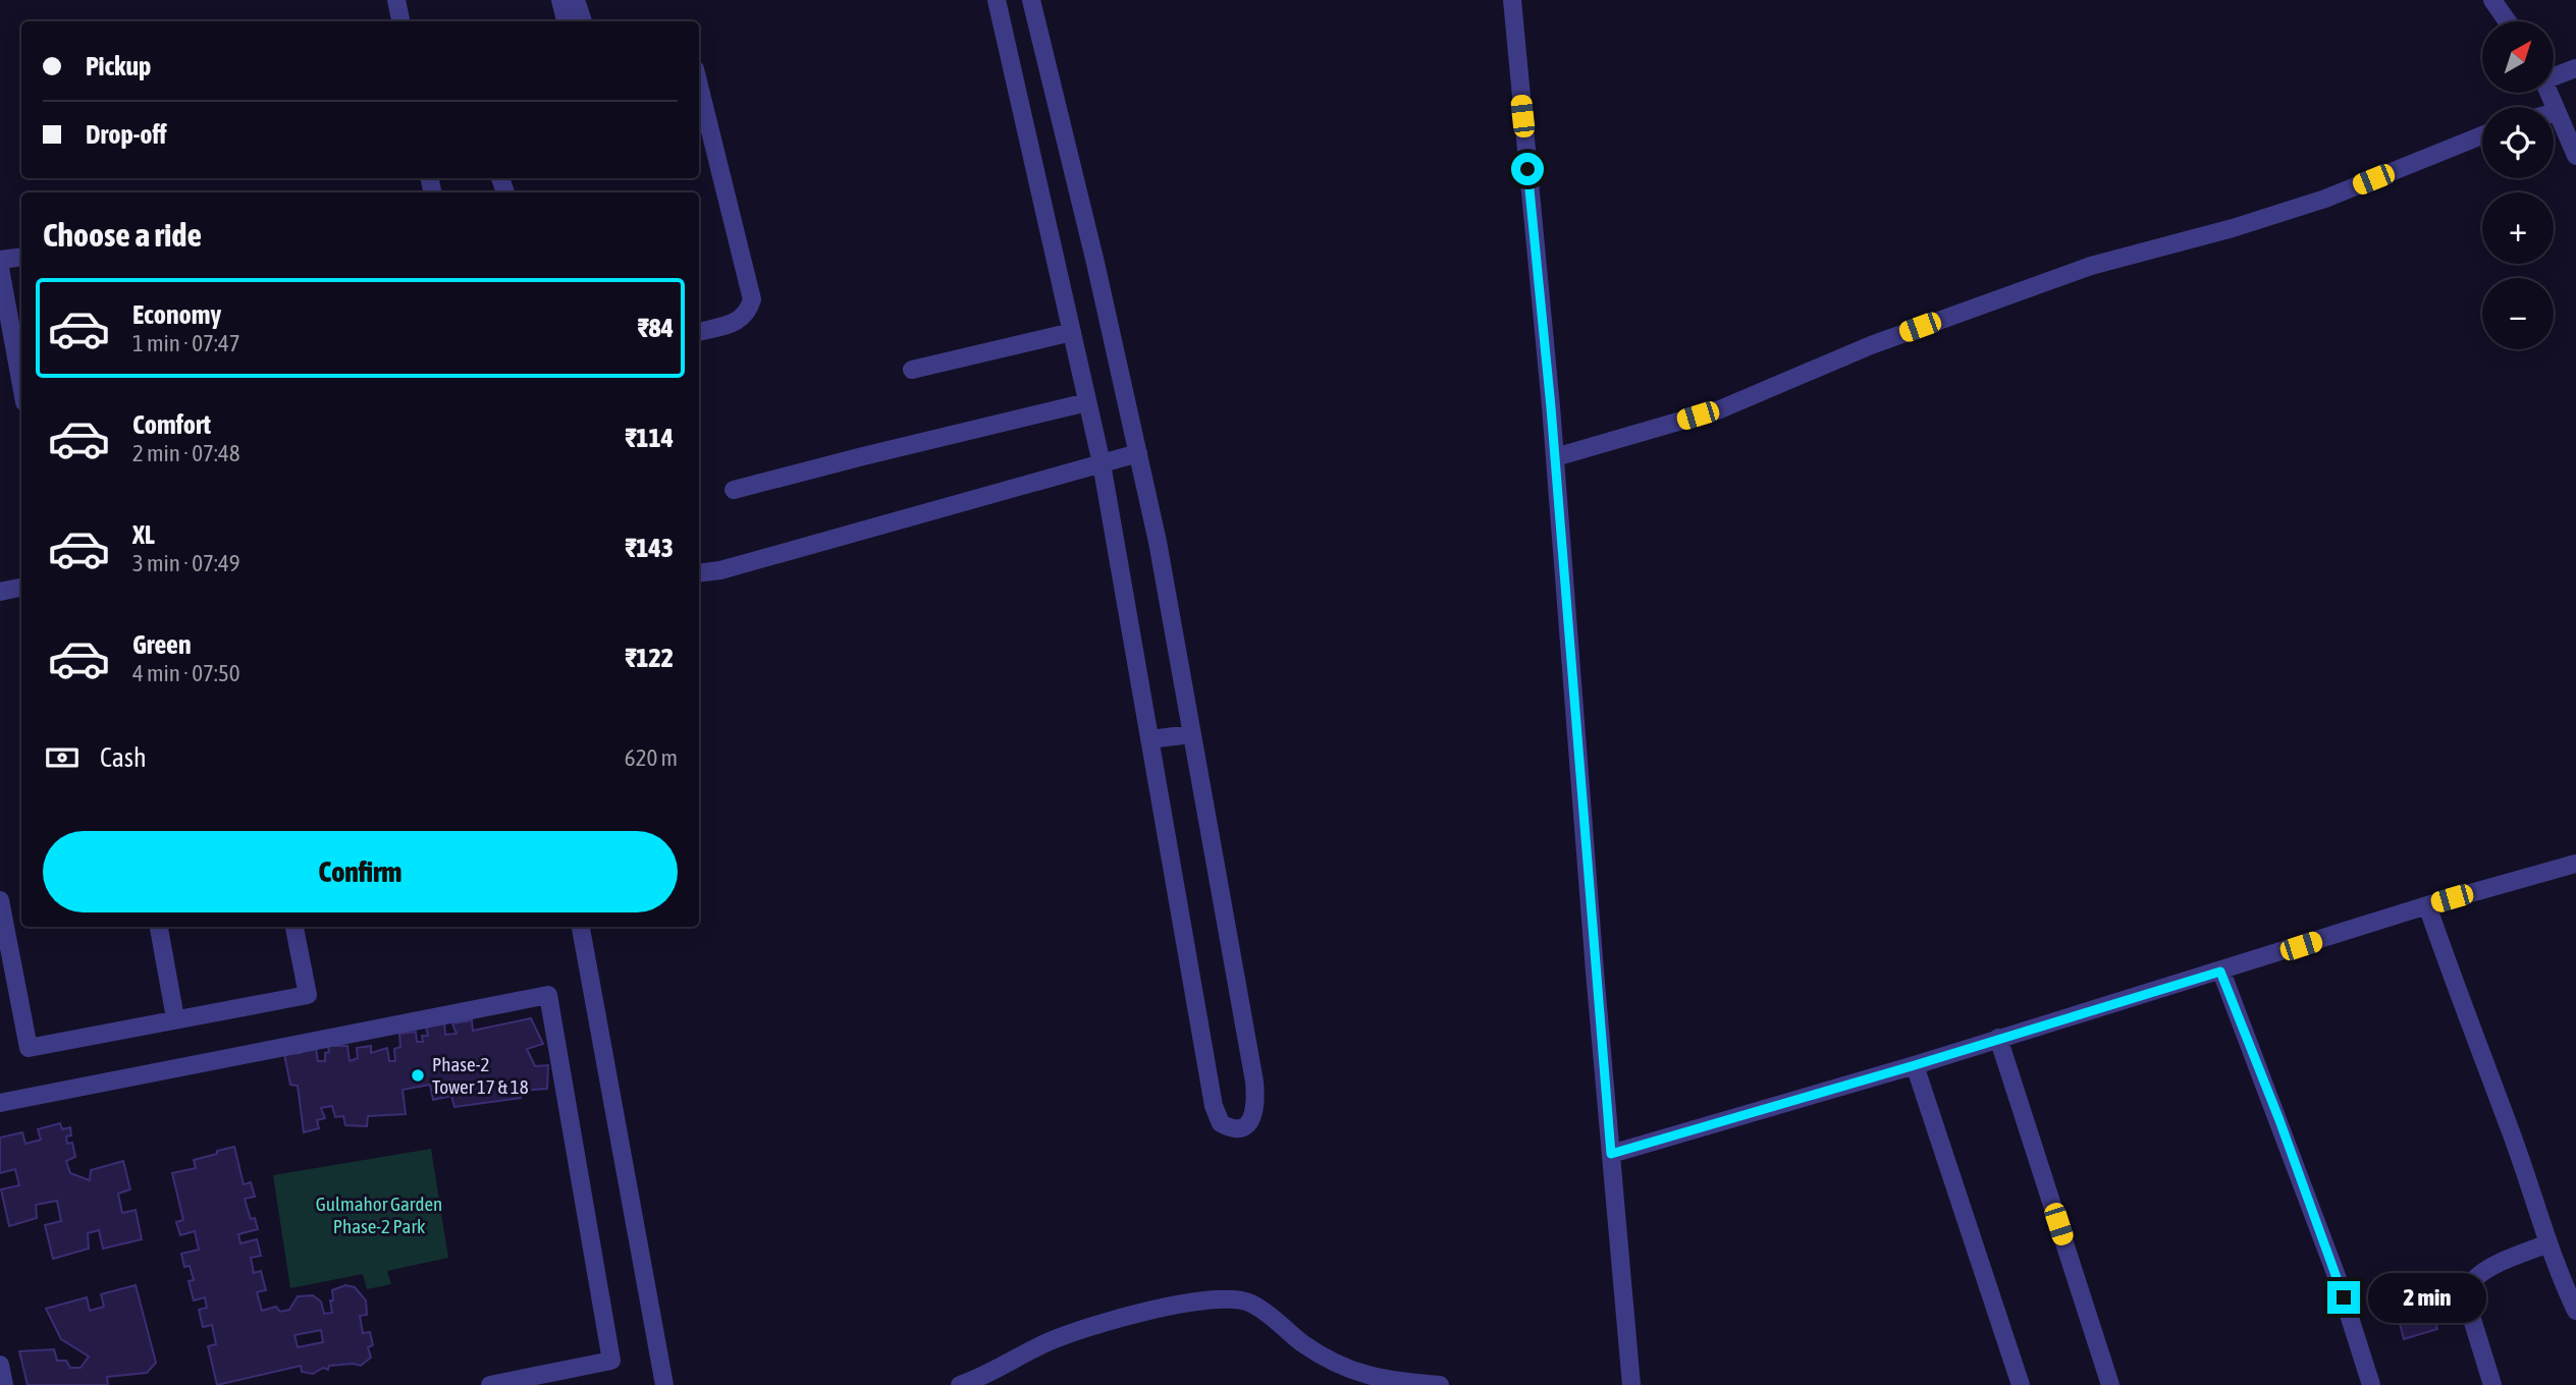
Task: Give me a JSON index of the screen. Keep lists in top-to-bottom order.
{
  "parks": ["Gulmahor Garden Phase-2 Park"],
  "places": ["Phase-2 Tower 17 & 18"],
  "north": "top right",
  "page": {
    "map_buttons": ["+", "−"],
    "banner": ["Pickup", "Drop-off"],
    "heading": "Choose a ride",
    "list": [
      {
        "name": "Economy",
        "note": "1 min · 07:47",
        "value": "₹84"
      },
      {
        "name": "Comfort",
        "note": "2 min · 07:48",
        "value": "₹114"
      },
      {
        "name": "XL",
        "note": "3 min · 07:49",
        "value": "₹143"
      },
      {
        "name": "Green",
        "note": "4 min · 07:50",
        "value": "₹122"
      }
    ],
    "pay": ["Cash", "620 m"],
    "buttons": "Confirm",
    "bubble": "2 min"
  }
}
